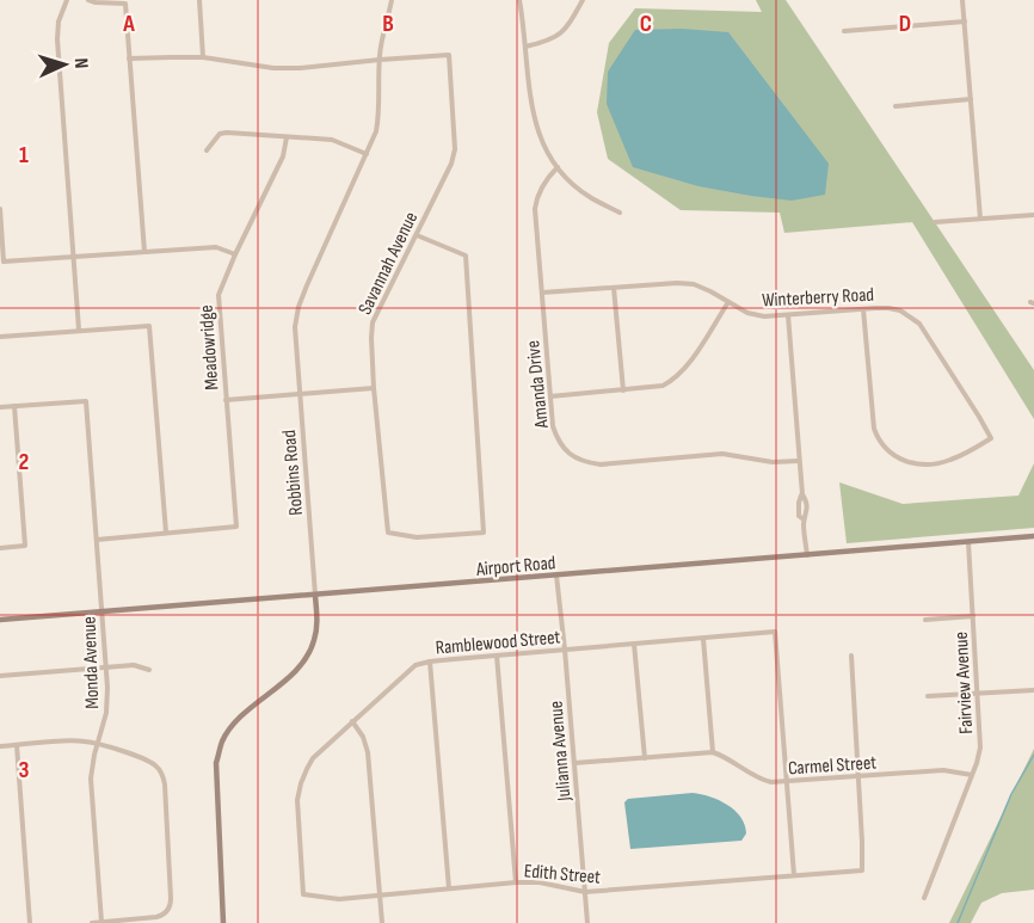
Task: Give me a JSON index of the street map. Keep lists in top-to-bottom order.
{
  "streets": {
    "main road": ["Robbins Road", "Airport Road"],
    "street": [
      "Savannah Avenue",
      "Winterberry Road",
      "Meadowridge",
      "Amanda Drive",
      "Ramblewood Street",
      "Monda Avenue",
      "Fairview Avenue",
      "Julianna Avenue",
      "Carmel Street",
      "Edith Street"
    ]
  },
  "crossings": [
    ["Savannah Avenue", "Robbins Road"],
    ["Winterberry Road", "Amanda Drive"],
    ["Robbins Road", "Airport Road"],
    ["Airport Road", "Monda Avenue"],
    ["Airport Road", "Fairview Avenue"],
    ["Airport Road", "Julianna Avenue"],
    ["Ramblewood Street", "Julianna Avenue"],
    ["Ramblewood Street", "Carmel Street"],
    ["Ramblewood Street", "Edith Street"],
    ["Fairview Avenue", "Carmel Street"],
    ["Julianna Avenue", "Edith Street"],
    ["Carmel Street", "Edith Street"]
  ],
  "north": "right",
  "grid": {
    "columns": [
      "A",
      "B",
      "C",
      "D"
    ],
    "rows": ["1", "2", "3"]
  }
}
